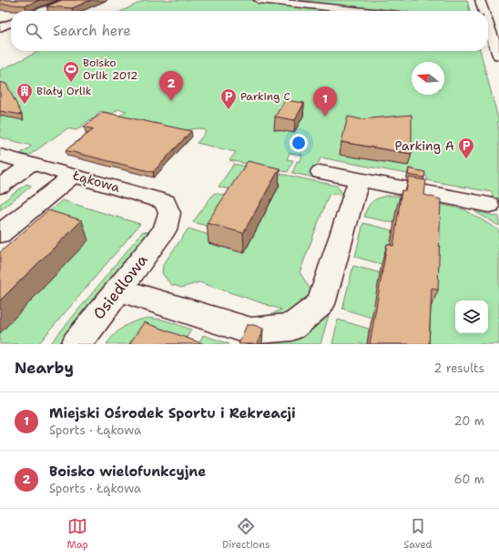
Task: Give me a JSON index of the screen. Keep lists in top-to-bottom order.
{
  "streets": {
    "street": ["Łąkowa", "Osiedlowa"]
  },
  "crossings": [
    ["Łąkowa", "Osiedlowa"]
  ],
  "places": {
    "sports": ["Boisko Orlik 2012"],
    "building": ["Biały Orlik"],
    "parking": ["Parking C", "Parking A"]
  },
  "north": "left",
  "page": {
    "search": "Search here",
    "pins": ["2", "1"],
    "heading": ["Nearby", "2 results"],
    "list": [
      {
        "mark": "1",
        "name": "Miejski Ośrodek Sportu i Rekreacji",
        "note": "Sports · Łąkowa",
        "value": "20 m"
      },
      {
        "mark": "2",
        "name": "Boisko wielofunkcyjne",
        "note": "Sports · Łąkowa",
        "value": "60 m"
      }
    ],
    "nav": ["Map", "Directions", "Saved"]
  }
}
